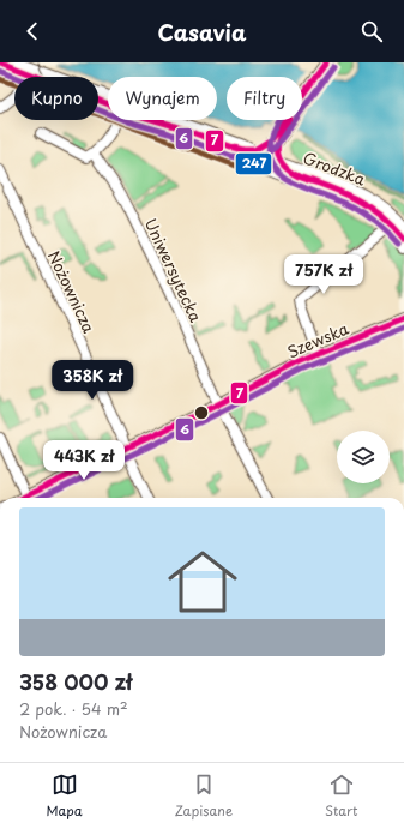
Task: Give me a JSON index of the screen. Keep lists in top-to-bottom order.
{
  "streets": {
    "street": [
      "Grodzka",
      "Uniwersytecka",
      "Nożownicza",
      "Szewska"
    ]
  },
  "crossings": [
    ["Uniwersytecka", "Szewska"],
    ["Nożownicza", "Szewska"]
  ],
  "lines": ["transit line 7", "transit line 247", "transit line 6"],
  "page": {
    "header": "Casavia",
    "chip": ["Kupno", "Wynajem", "Filtry"],
    "price": ["757K zł", "358K zł", "443K zł"],
    "list": [
      {
        "name": "358 000 zł",
        "note": "2 pok. · 54 m² · Nożownicza"
      }
    ],
    "tabs": ["Mapa", "Zapisane", "Start"]
  }
}
